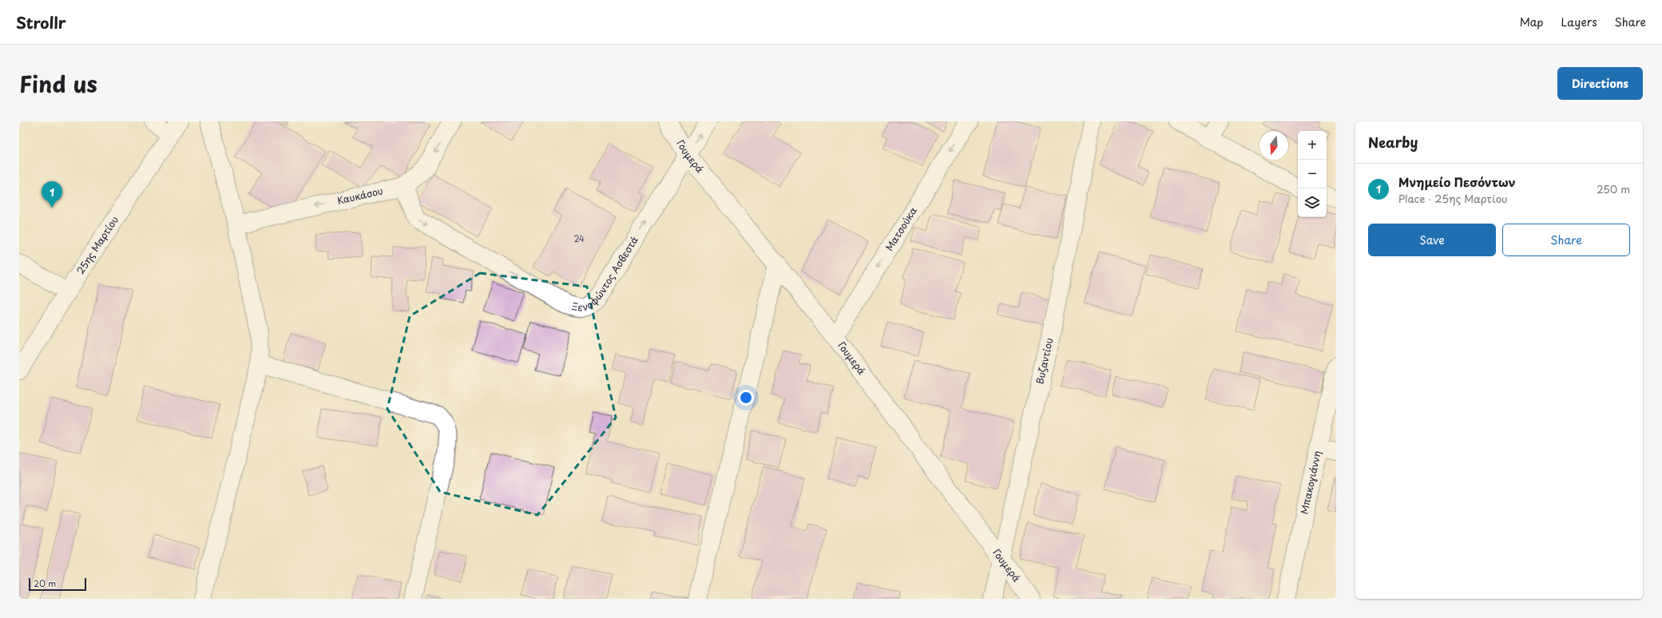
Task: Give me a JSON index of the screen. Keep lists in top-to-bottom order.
{
  "streets": {
    "street": [
      "Γουμερά",
      "Καυκάσου",
      "Ματσούκα",
      "25ης Μαρτίου",
      "Ξενοφώντος Ασβεστά",
      "Βυζαντίου",
      "Μπακογιάννη"
    ]
  },
  "crossings": [
    ["Γουμερά", "Ματσούκα"],
    ["Γουμερά", "Ξενοφώντος Ασβεστά"],
    ["Γουμερά", "Βυζαντίου"],
    ["Καυκάσου", "Ξενοφώντος Ασβεστά"]
  ],
  "one_way": ["Καυκάσου", "Ματσούκα"],
  "house_numbers": ["24"],
  "scale_bar": "20 m",
  "north": "bottom",
  "page": {
    "header": "Strollr",
    "nav": ["Map", "Layers", "Share"],
    "title": "Find us",
    "buttons": [
      "Directions",
      ["Save", "Share"]
    ],
    "heading": "Nearby",
    "map_buttons": ["+", "−"],
    "list": [
      {
        "mark": "1",
        "name": "Μνημείο Πεσόντων",
        "note": "Place · 25ης Μαρτίου",
        "value": "250 m"
      }
    ],
    "pins": "1",
    "scale": "20 m"
  }
}
